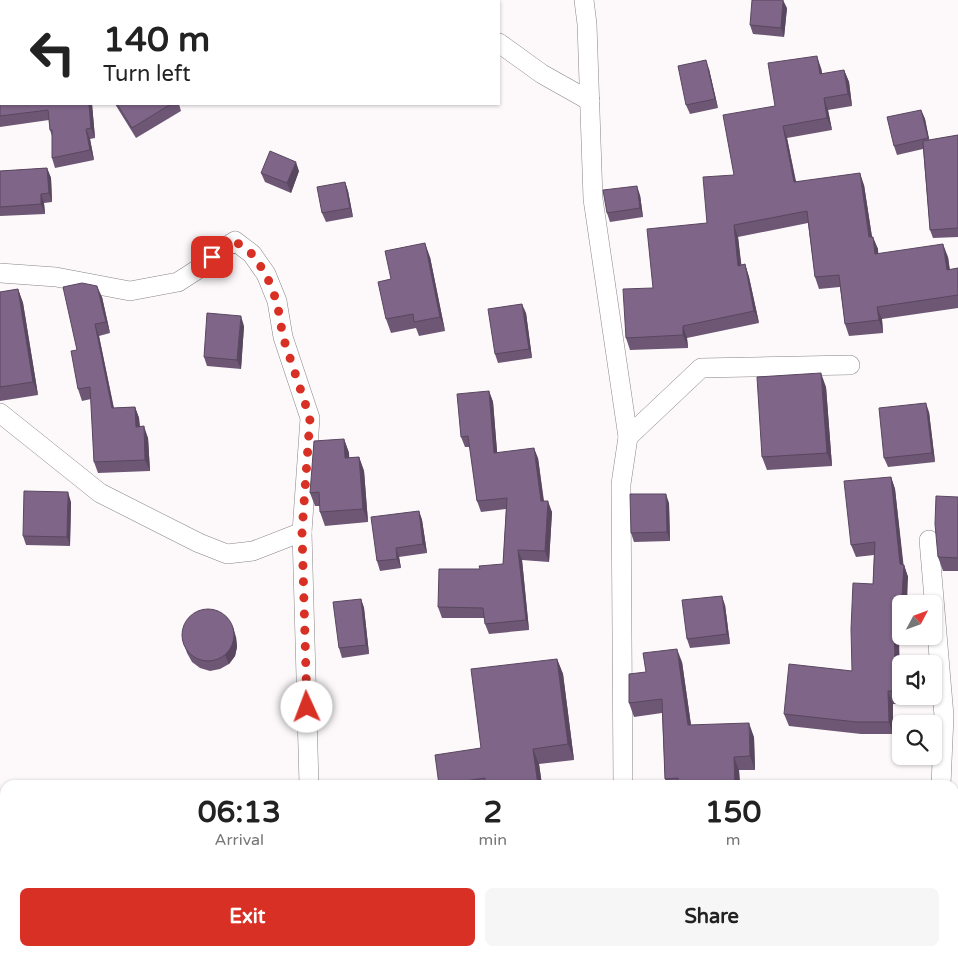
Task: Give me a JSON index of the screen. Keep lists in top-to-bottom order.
{
  "north": "top right",
  "page": {
    "turn": ["140 m", "Turn left"],
    "eta": [
      "06:13",
      "Arrival",
      "2",
      "min",
      "150",
      "m"
    ],
    "buttons": ["Exit", "Share"]
  }
}
